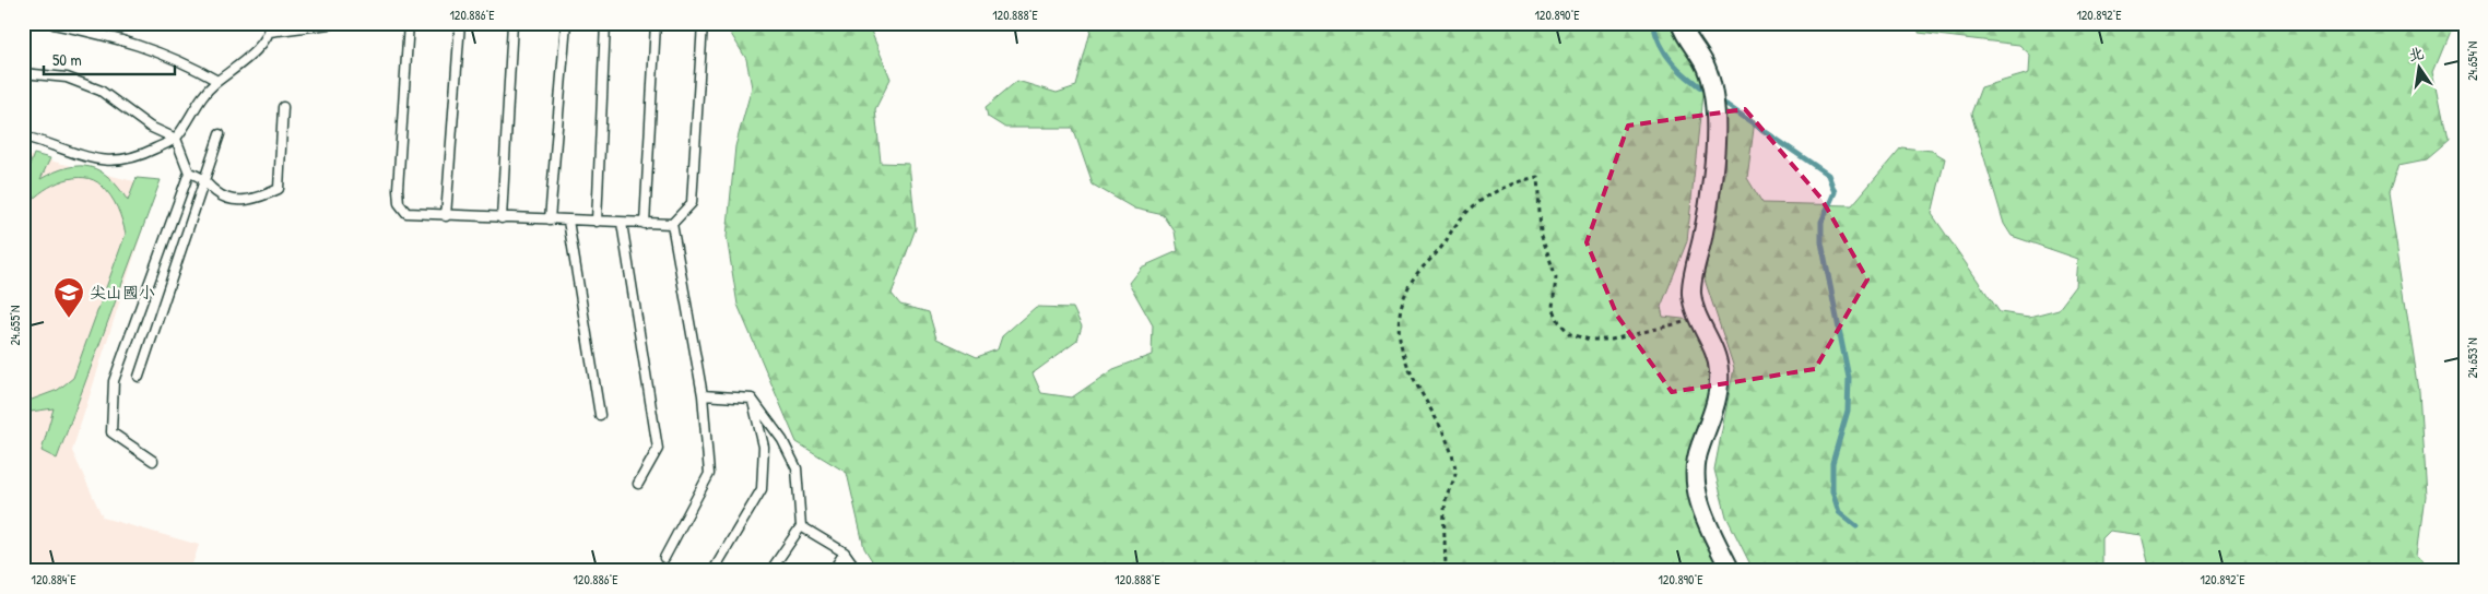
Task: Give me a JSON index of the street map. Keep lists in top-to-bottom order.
{
  "places": {
    "school or university": ["尖山國小"]
  },
  "scale_bar": "50 m",
  "north": "top",
  "coordinates": [
    "120.886°E",
    "120.888°E",
    "120.890°E",
    "120.892°E",
    "24.654°N",
    "24.655°N",
    "24.653°N",
    "120.884°E"
  ]
}
